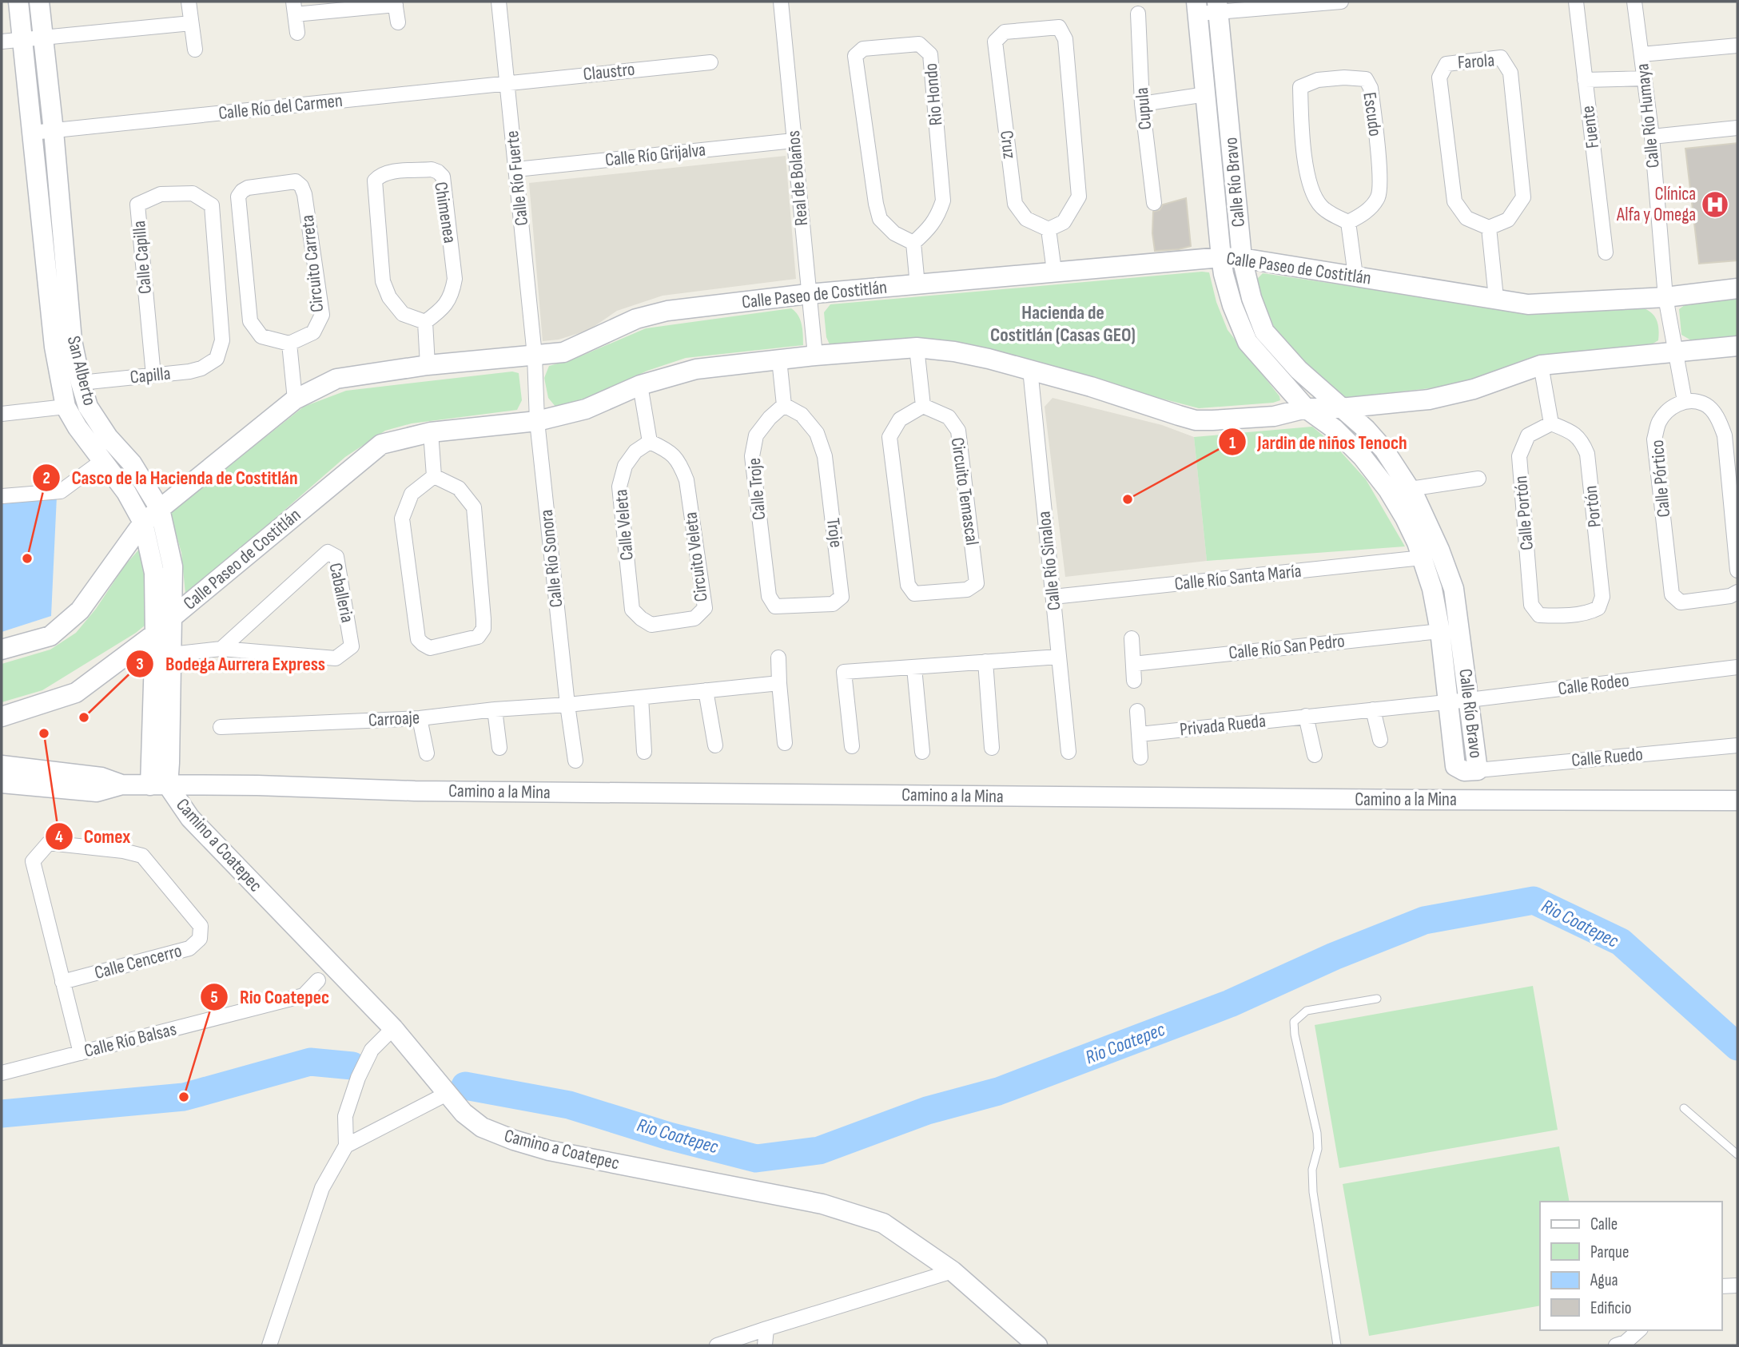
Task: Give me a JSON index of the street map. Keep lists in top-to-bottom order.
{
  "streets": {
    "street": [
      "Farola",
      "Claustro",
      "Rio Hondo",
      "Calle Río del Carmen",
      "Cupula",
      "Escudo",
      "Calle Río Humaya",
      "Fuente",
      "Cruz",
      "Calle Río Grijalva",
      "Calle Río Fuerte",
      "Real de Bolaños",
      "Calle Río Bravo",
      "Chimenea",
      "Calle Capilla",
      "Circuito Carreta",
      "Calle Paseo de Costitlán",
      "San Alberto",
      "Capilla",
      "Calle Pórtico",
      "Calle Troje",
      "Circuito Temascal",
      "Portón",
      "Calle Portón",
      "Calle Veleta",
      "Troje",
      "Circuito Veleta",
      "Calle Río Sonora",
      "Calle Río Sinaloa",
      "Calle Río Santa María",
      "Caballeria",
      "Calle Río San Pedro",
      "Calle Rodeo",
      "Carroaje",
      "Privada Rueda",
      "Calle Ruedo",
      "Camino a la Mina",
      "Camino a Coatepec",
      "Calle Cencerro",
      "Calle Río Balsas"
    ]
  },
  "crossings": [
    ["Claustro", "Calle Río del Carmen"],
    ["Claustro", "Calle Río Fuerte"],
    ["Calle Río del Carmen", "Calle Río Fuerte"],
    ["Calle Río del Carmen", "San Alberto"],
    ["Calle Río Humaya", "Calle Paseo de Costitlán"],
    ["Calle Río Humaya", "Calle Pórtico"],
    ["Calle Río Grijalva", "Calle Río Fuerte"],
    ["Calle Río Grijalva", "Real de Bolaños"],
    ["Calle Río Fuerte", "Calle Paseo de Costitlán"],
    ["Calle Río Fuerte", "Calle Río Sonora"],
    ["Real de Bolaños", "Calle Paseo de Costitlán"],
    ["Calle Río Bravo", "Calle Paseo de Costitlán"],
    ["Calle Río Bravo", "Calle Río Santa María"],
    ["Calle Río Bravo", "Calle Río San Pedro"],
    ["Calle Río Bravo", "Calle Rodeo"],
    ["Calle Río Bravo", "Privada Rueda"],
    ["Calle Río Bravo", "Calle Ruedo"],
    ["Calle Capilla", "Capilla"],
    ["Calle Paseo de Costitlán", "San Alberto"],
    ["Calle Paseo de Costitlán", "Calle Río Sonora"],
    ["Calle Paseo de Costitlán", "Calle Río Sinaloa"],
    ["San Alberto", "Capilla"],
    ["San Alberto", "Caballeria"],
    ["San Alberto", "Camino a la Mina"],
    ["San Alberto", "Camino a Coatepec"],
    ["Calle Troje", "Troje"],
    ["Portón", "Calle Portón"],
    ["Calle Veleta", "Circuito Veleta"],
    ["Calle Río Sonora", "Carroaje"],
    ["Calle Río Sinaloa", "Calle Río Santa María"],
    ["Calle Rodeo", "Privada Rueda"],
    ["Camino a la Mina", "Camino a Coatepec"],
    ["Calle Cencerro", "Calle Río Balsas"]
  ],
  "districts": ["Hacienda de Costitlán (Casas GEO)"],
  "water": ["Rio Coatepec"],
  "places": {
    "hospital": ["Clínica Alfa y Omega"],
    "other": [
      "Jardin de niños Tenoch",
      "Casco de la Hacienda de Costitlán",
      "Bodega Aurrera Express",
      "Comex",
      "Rio Coatepec"
    ]
  },
  "legend": [
    "Calle",
    "Parque",
    "Agua",
    "Edificio"
  ]
}
